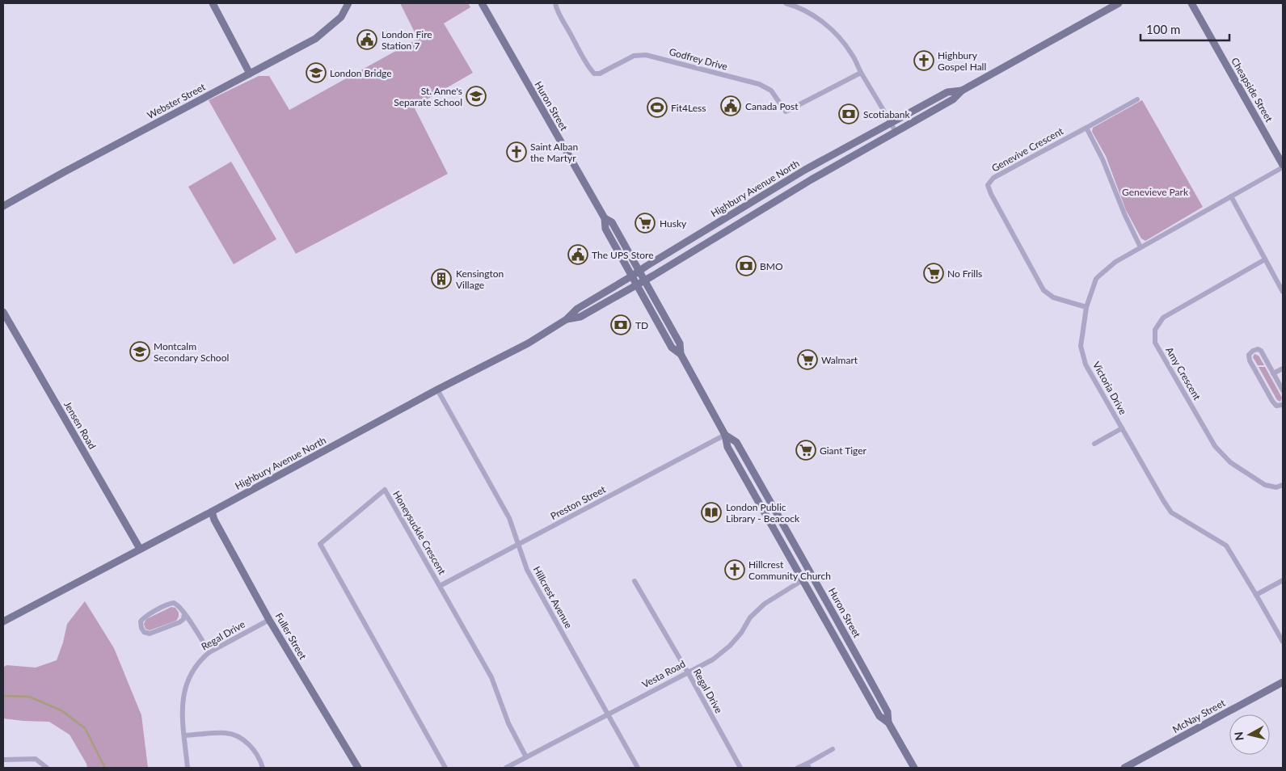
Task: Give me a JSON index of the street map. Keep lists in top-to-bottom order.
{
  "streets": {
    "main road": [
      "Cheapside Street",
      "Webster Street",
      "Huron Street",
      "Highbury Avenue North",
      "Jensen Road",
      "Fuller Street",
      "McNay Street"
    ],
    "street": [
      "Godfrey Drive",
      "Genevive Crescent",
      "Amy Crescent",
      "Victoria Drive",
      "Preston Street",
      "Honeysuckle Crescent",
      "Hillcrest Avenue",
      "Regal Drive",
      "Vesta Road"
    ]
  },
  "crossings": [
    ["Cheapside Street", "Victoria Drive"],
    ["Huron Street", "Highbury Avenue North"],
    ["Huron Street", "Preston Street"],
    ["Huron Street", "Vesta Road"],
    ["Genevive Crescent", "Victoria Drive"],
    ["Highbury Avenue North", "Jensen Road"],
    ["Highbury Avenue North", "Hillcrest Avenue"],
    ["Highbury Avenue North", "Fuller Street"],
    ["Preston Street", "Honeysuckle Crescent"],
    ["Preston Street", "Hillcrest Avenue"],
    ["Honeysuckle Crescent", "Vesta Road"],
    ["Hillcrest Avenue", "Vesta Road"],
    ["Regal Drive", "Fuller Street"],
    ["Regal Drive", "Vesta Road"]
  ],
  "parks": ["Genevieve Park"],
  "places": {
    "public building": ["London Fire Station 7", "Canada Post", "The UPS Store"],
    "church": ["Highbury Gospel Hall", "Saint Alban the Martyr", "Hillcrest Community Church"],
    "school or university": ["London Bridge", "St. Anne's Separate School", "Montcalm Secondary School"],
    "sports": ["Fit4Less"],
    "bank": ["Scotiabank", "BMO", "TD"],
    "supermarket": [
      "Husky",
      "No Frills",
      "Walmart",
      "Giant Tiger"
    ],
    "building": ["Kensington Village"],
    "library": ["London Public Library - Beacock"]
  },
  "scale_bar": "100 m",
  "north": "left"
}
